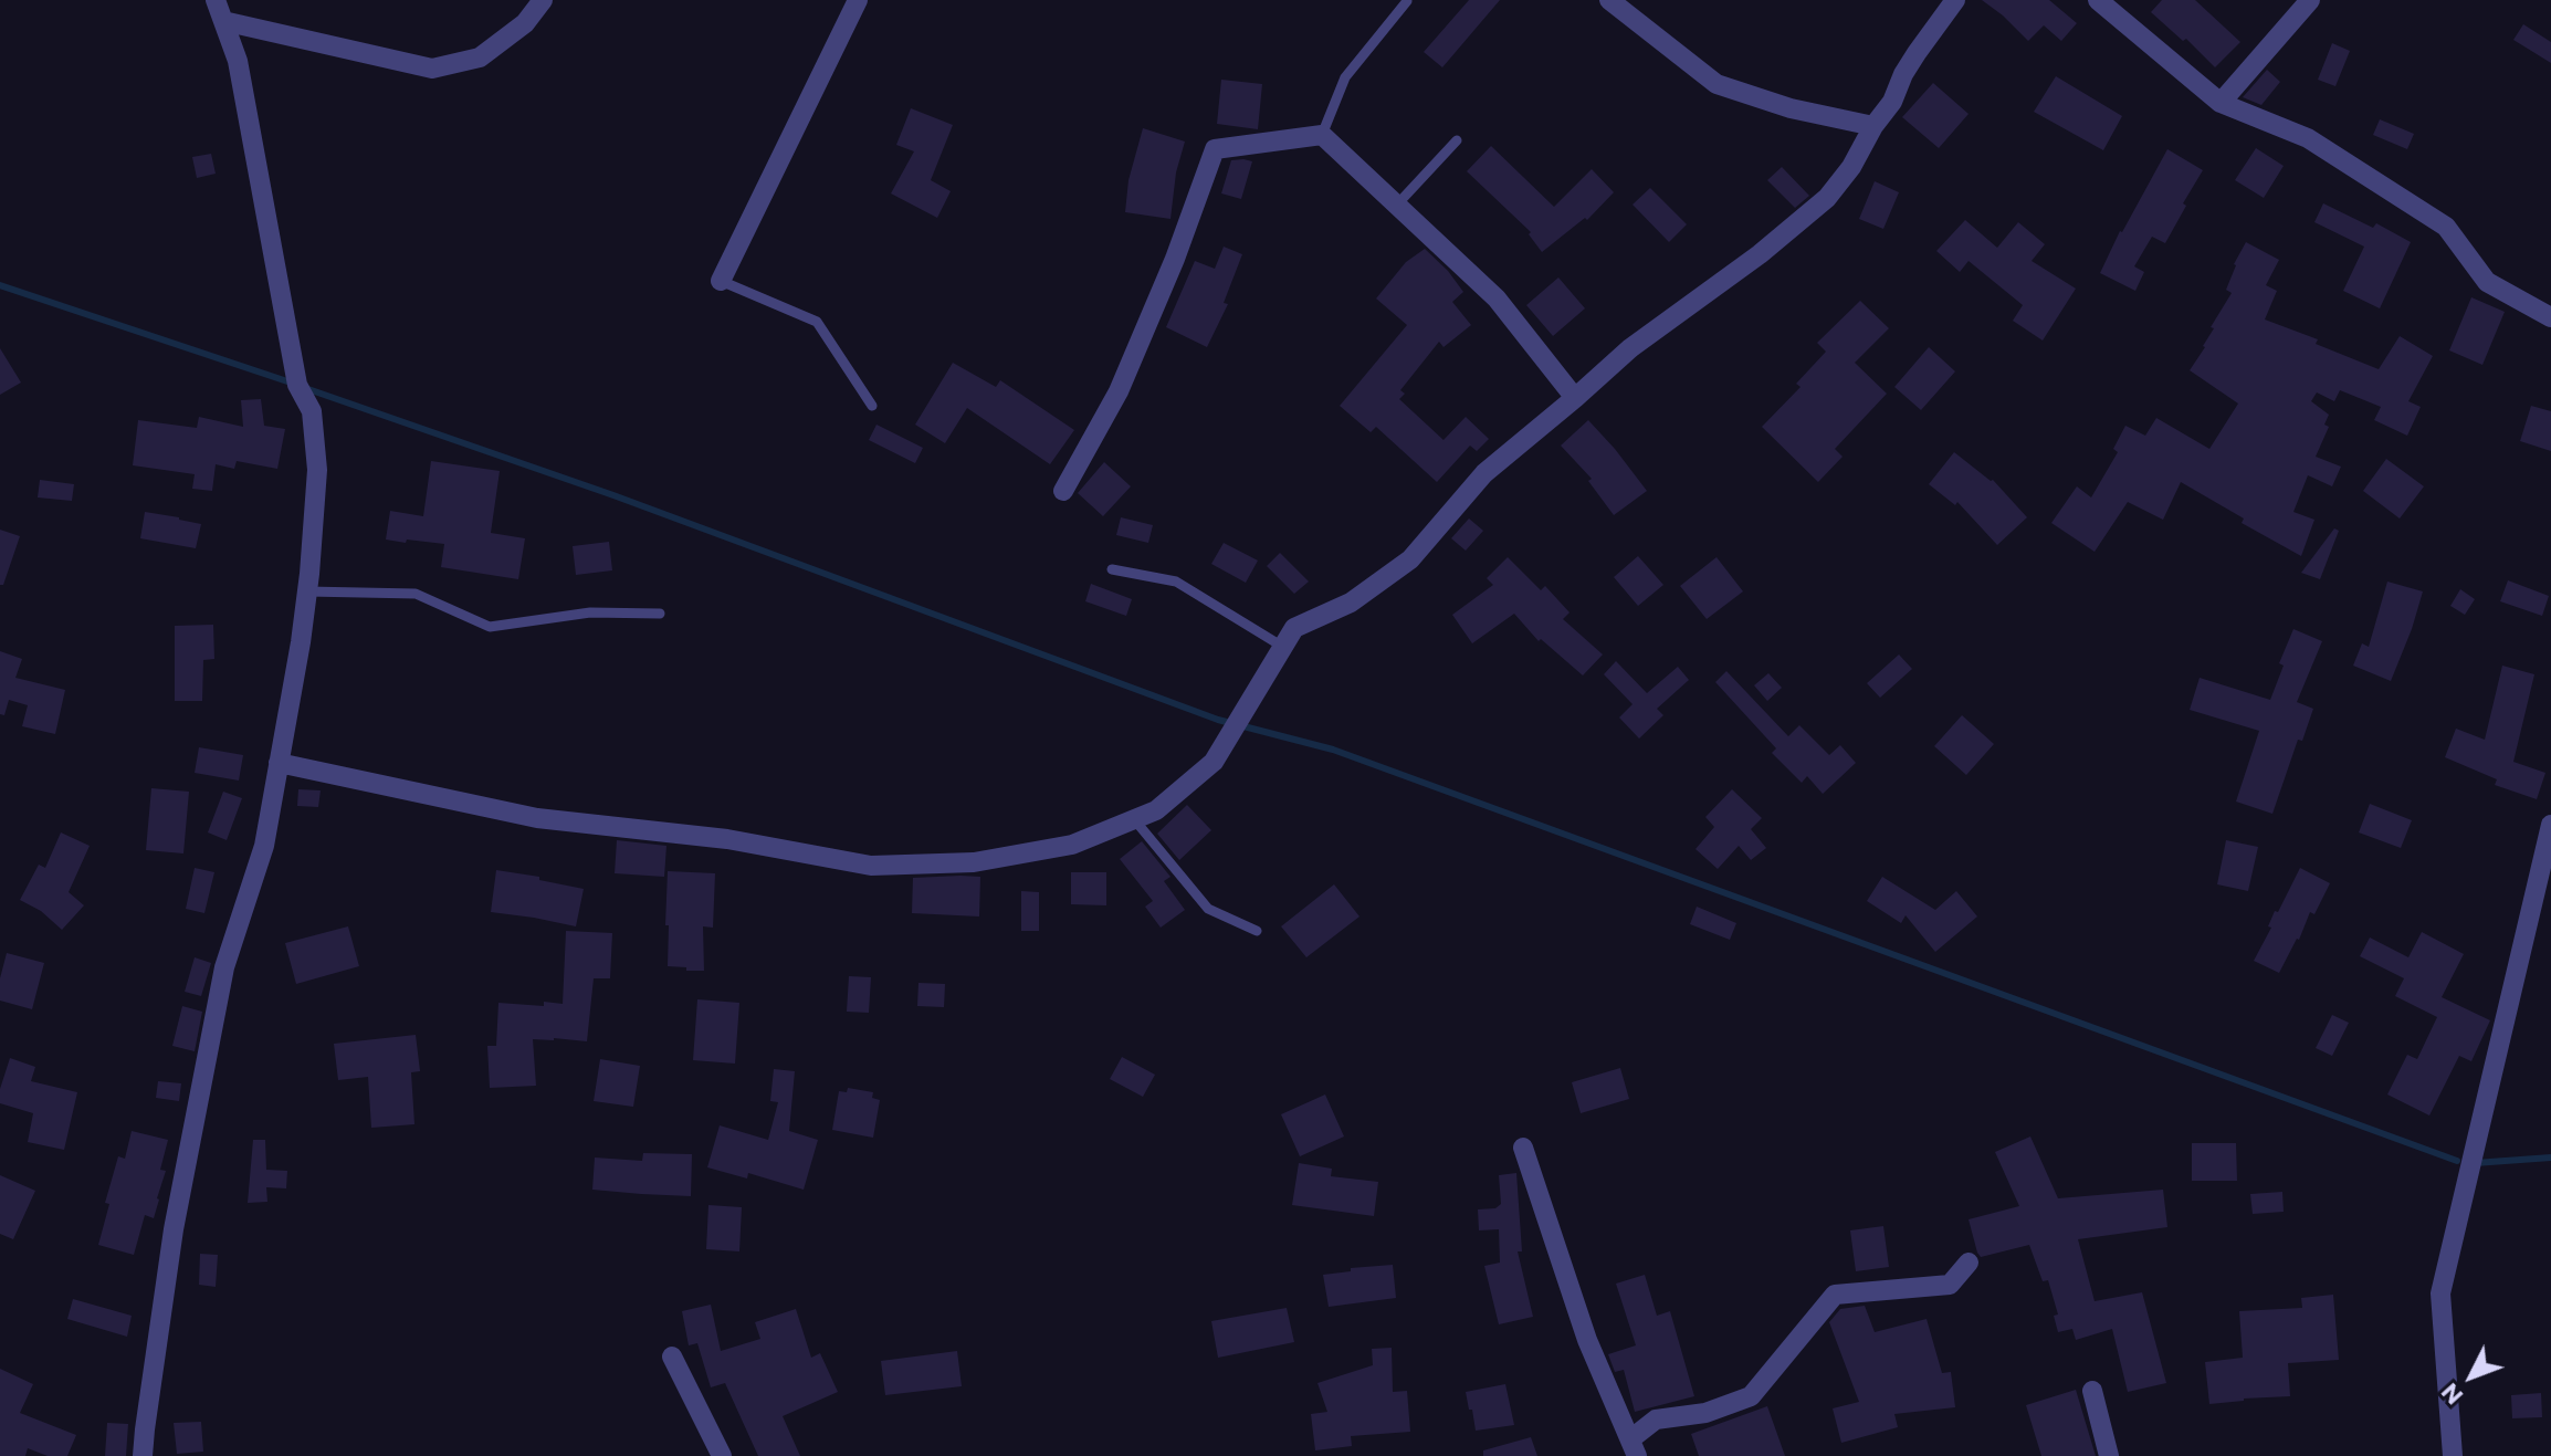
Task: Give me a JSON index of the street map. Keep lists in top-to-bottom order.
{
  "north": "bottom left"
}
